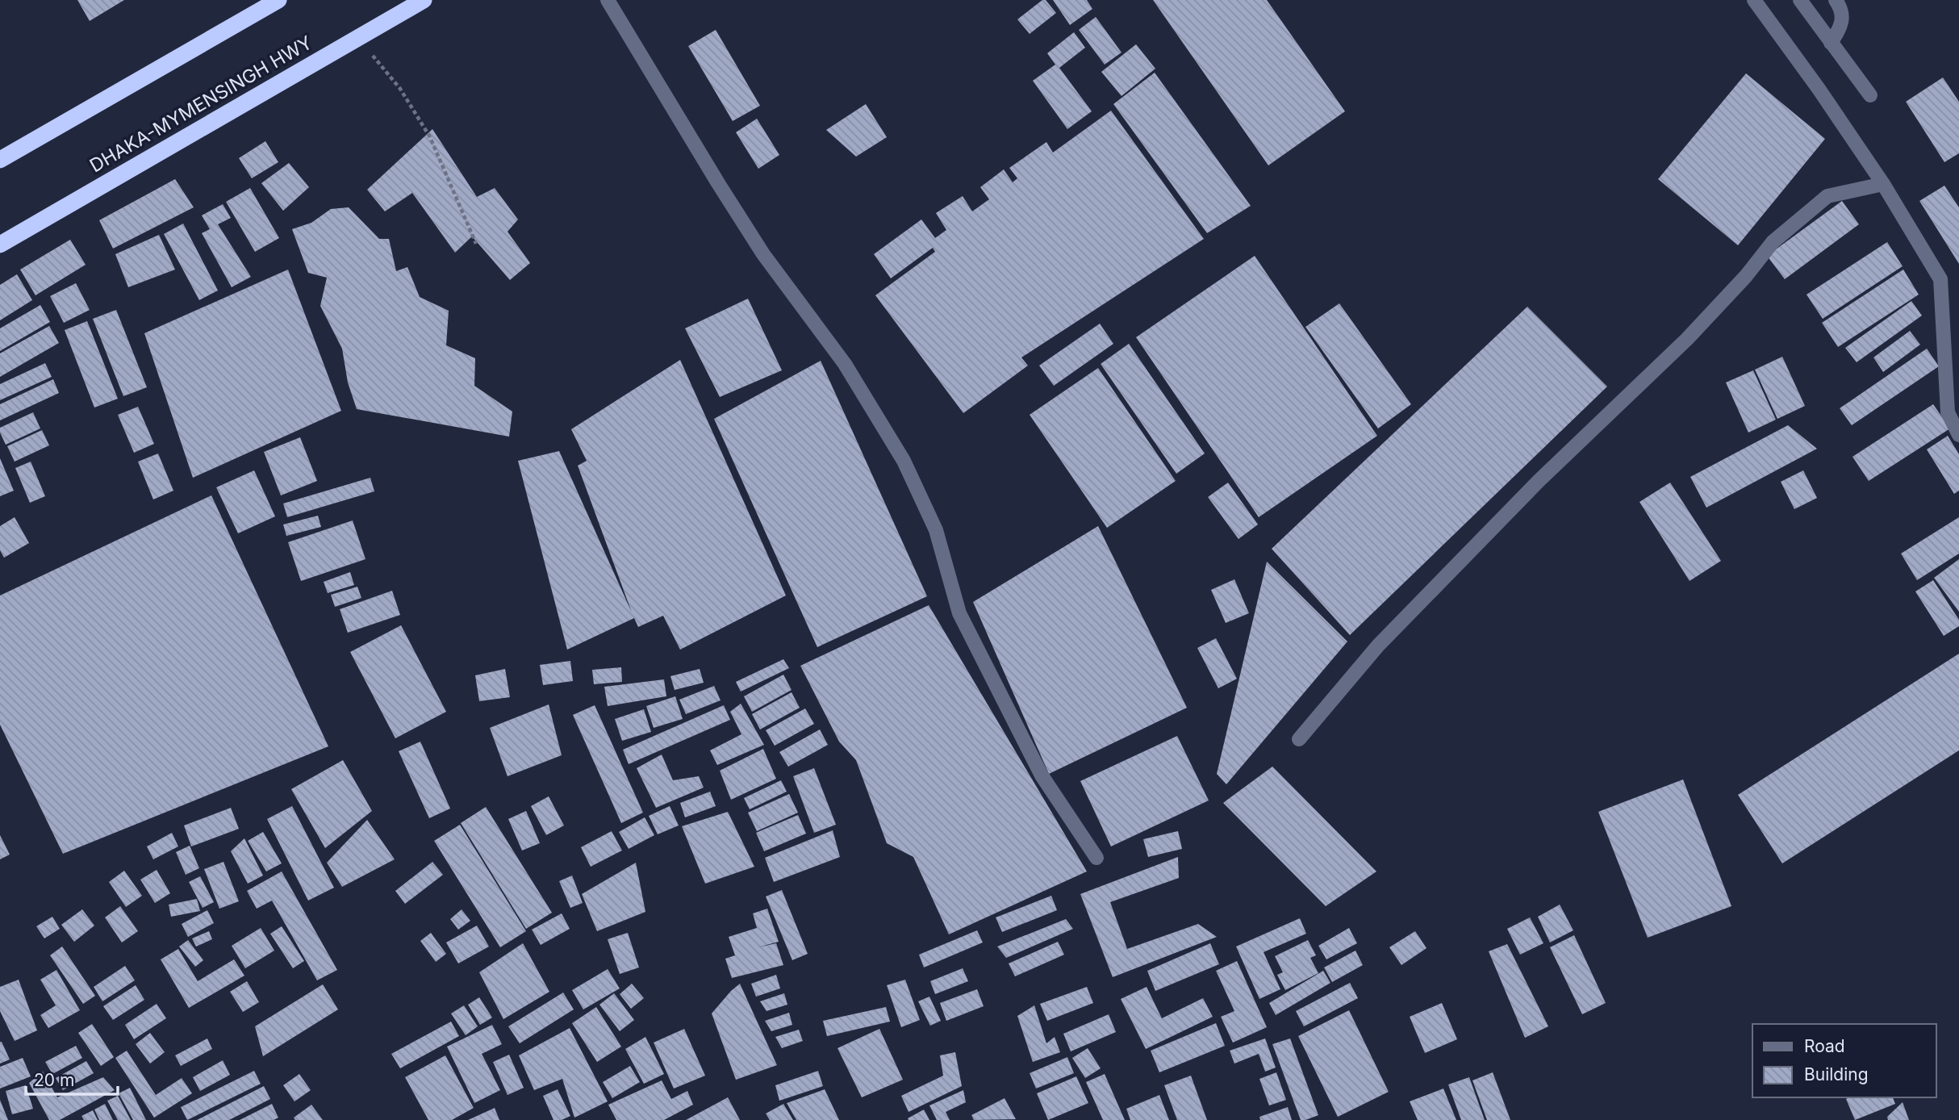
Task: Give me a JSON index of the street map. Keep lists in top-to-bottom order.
{
  "streets": {
    "highway": ["DHAKA-MYMENSINGH HWY"]
  },
  "legend": ["Road", "Building"],
  "scale_bar": "20 m"
}
